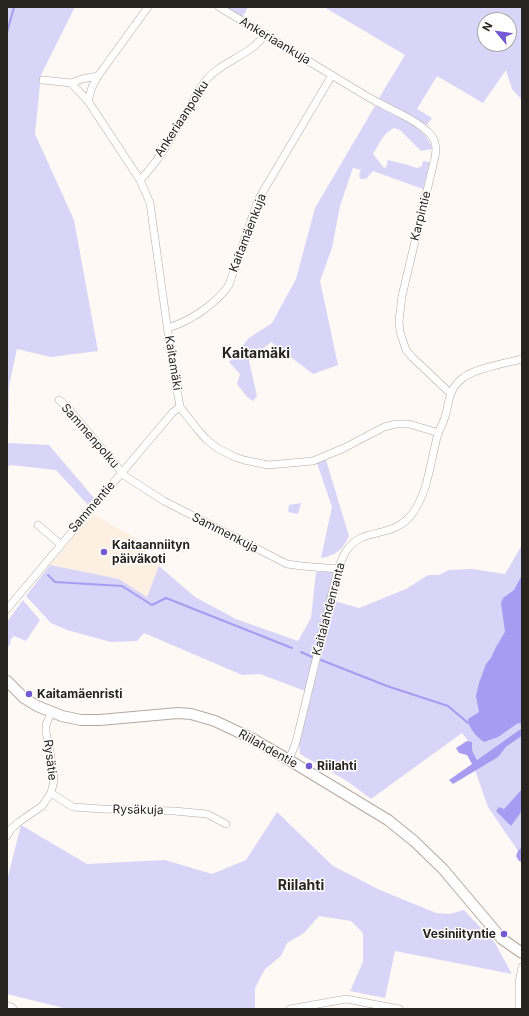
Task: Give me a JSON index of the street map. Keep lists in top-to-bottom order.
{
  "streets": {
    "street": [
      "Ankeriaankuja",
      "Ankeriaanpolku",
      "Karpintie",
      "Kaitamäenkuja",
      "Kaitamäki",
      "Sammenpolku",
      "Sammentie",
      "Sammenkuja",
      "Kaitalahdenranta",
      "Riilahdentie",
      "Rysätie",
      "Rysäkuja"
    ]
  },
  "crossings": [
    ["Ankeriaankuja", "Ankeriaanpolku"],
    ["Ankeriaankuja", "Karpintie"],
    ["Ankeriaankuja", "Kaitamäenkuja"],
    ["Ankeriaanpolku", "Kaitamäki"],
    ["Karpintie", "Kaitamäenkuja"],
    ["Karpintie", "Kaitalahdenranta"],
    ["Kaitamäenkuja", "Kaitamäki"],
    ["Kaitamäki", "Sammentie"],
    ["Kaitamäki", "Kaitalahdenranta"],
    ["Sammenpolku", "Sammentie"],
    ["Sammenpolku", "Sammenkuja"],
    ["Sammentie", "Sammenkuja"],
    ["Sammenkuja", "Kaitalahdenranta"],
    ["Kaitalahdenranta", "Riilahdentie"],
    ["Riilahdentie", "Rysätie"],
    ["Rysätie", "Rysäkuja"]
  ],
  "districts": ["Kaitamäki", "Riilahti"],
  "places": [
    "Kaitaanniityn päiväkoti",
    "Kaitamäenristi",
    "Riilahti",
    "Vesiniityntie"
  ],
  "north": "top left"
}
